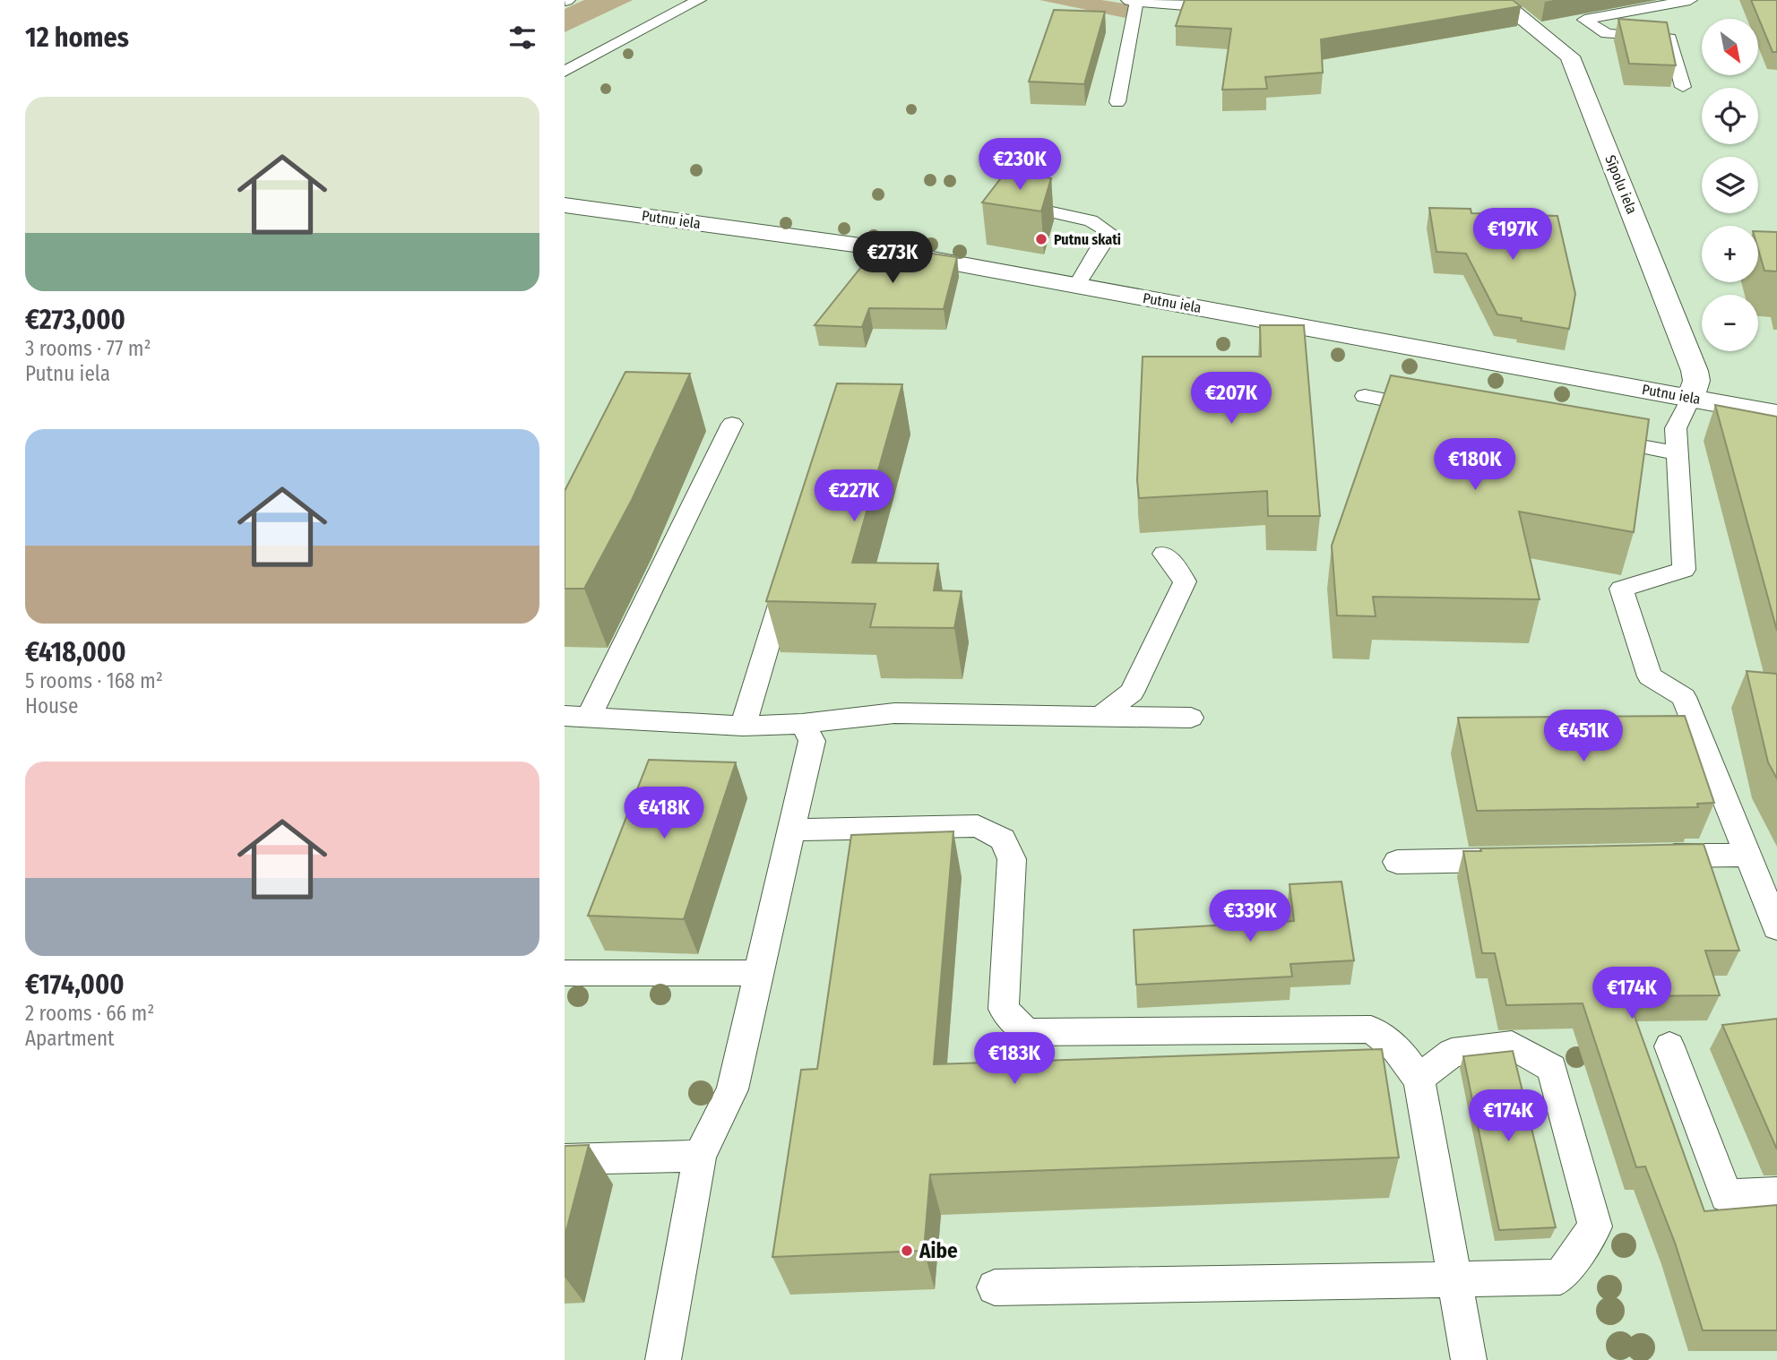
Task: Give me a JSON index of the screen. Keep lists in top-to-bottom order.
{
  "streets": {
    "street": ["Sīpolu iela", "Putnu iela"]
  },
  "crossings": [
    ["Sīpolu iela", "Putnu iela"]
  ],
  "places": ["Putnu skati", "Aibe"],
  "north": "bottom right",
  "page": {
    "heading": "12 homes",
    "map_buttons": ["+", "−"],
    "list": [
      {
        "name": "€273,000",
        "note": "3 rooms · 77 m² · Putnu iela"
      },
      {
        "name": "€418,000",
        "note": "5 rooms · 168 m² · House"
      },
      {
        "name": "€174,000",
        "note": "2 rooms · 66 m² · Apartment"
      }
    ],
    "price": [
      "€230K",
      "€197K",
      "€273K",
      "€207K",
      "€180K",
      "€227K",
      "€451K",
      "€418K",
      "€339K",
      "€174K",
      "€183K",
      "€174K"
    ]
  }
}
